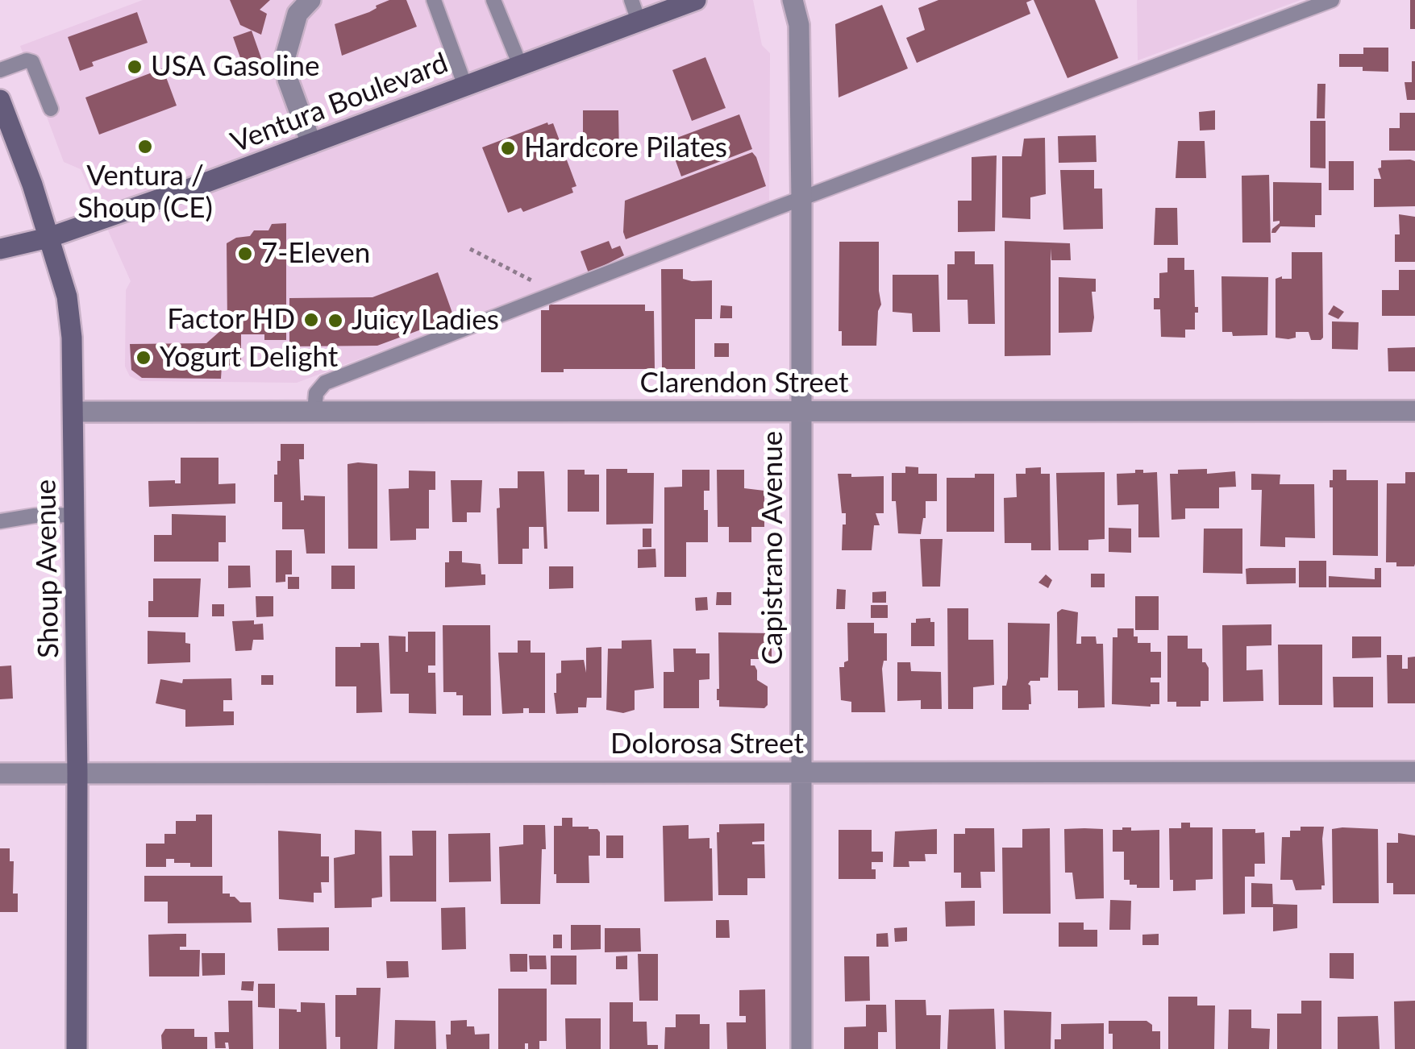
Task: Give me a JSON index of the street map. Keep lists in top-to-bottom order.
{
  "streets": {
    "main road": ["Ventura Boulevard", "Shoup Avenue"],
    "street": ["Clarendon Street", "Capistrano Avenue", "Dolorosa Street"]
  },
  "crossings": [
    ["Ventura Boulevard", "Shoup Avenue"],
    ["Clarendon Street", "Capistrano Avenue"],
    ["Clarendon Street", "Shoup Avenue"],
    ["Capistrano Avenue", "Dolorosa Street"],
    ["Shoup Avenue", "Dolorosa Street"]
  ],
  "places": [
    "USA Gasoline",
    "Ventura / Shoup (CE)",
    "Hardcore Pilates",
    "7-Eleven",
    "Factor HD",
    "Juicy Ladies",
    "Yogurt Delight"
  ]
}
